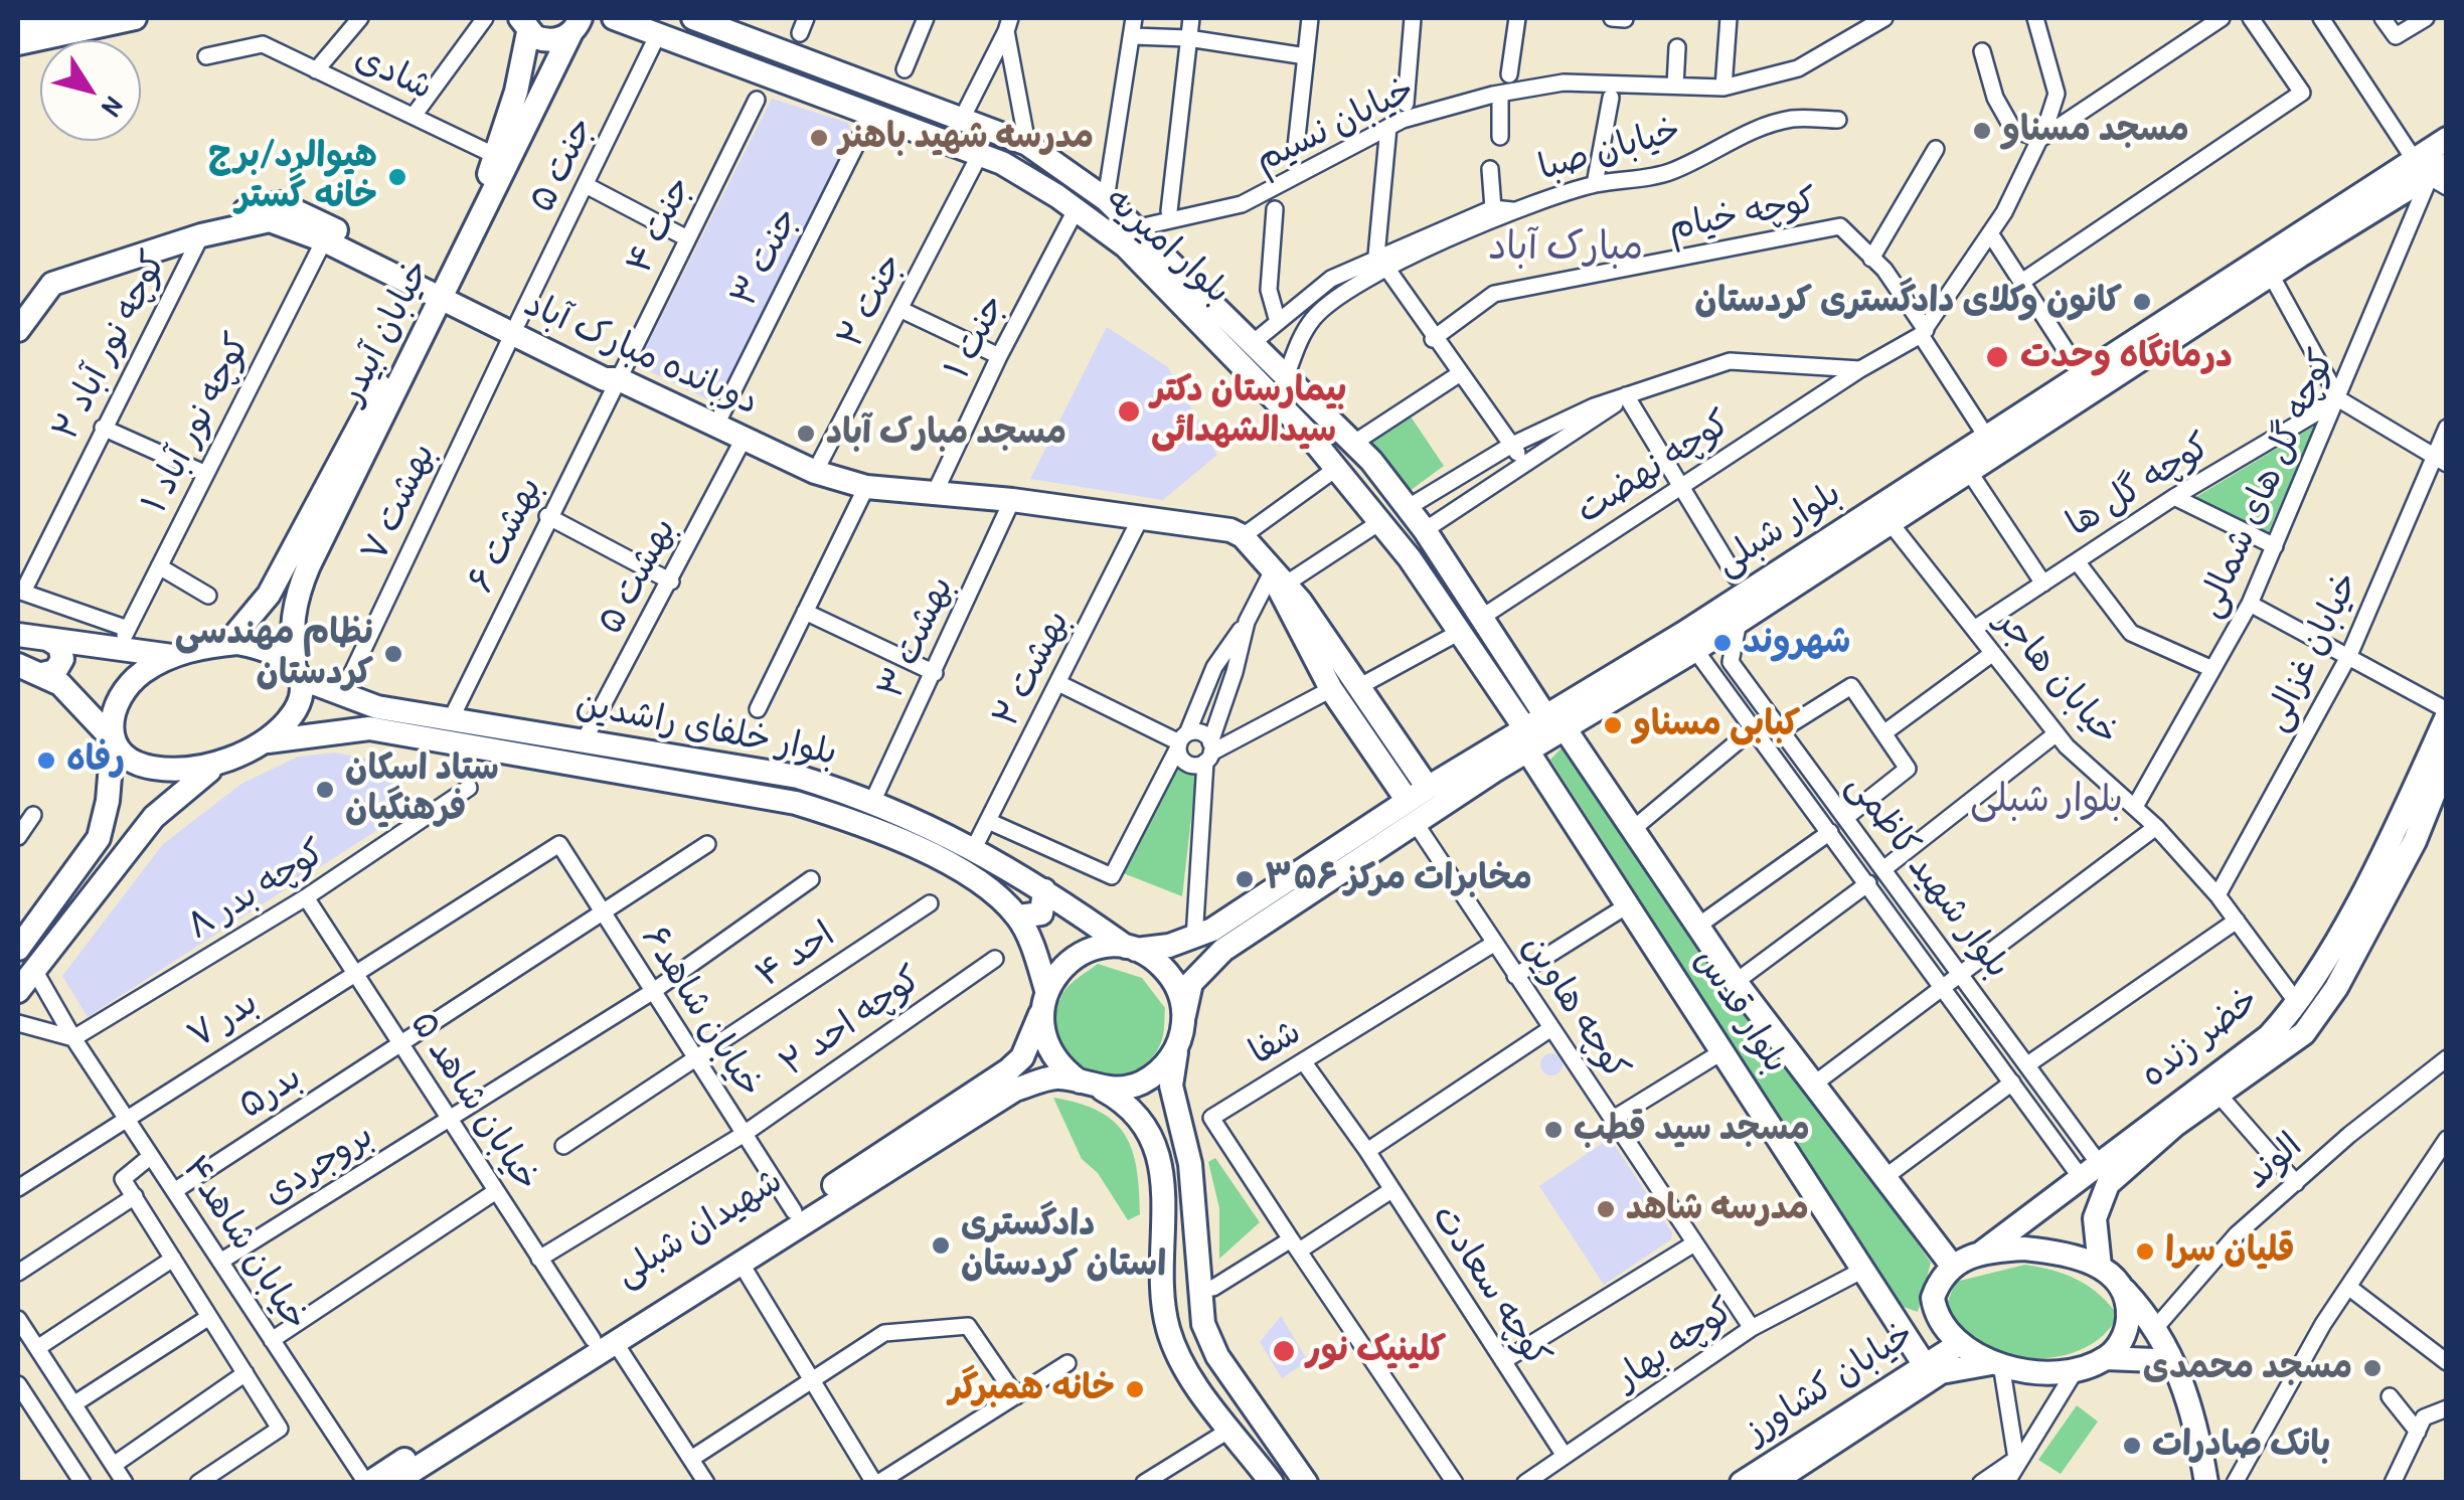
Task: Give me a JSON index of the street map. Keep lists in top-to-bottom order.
{
  "streets": {
    "street": [
      "شادی",
      "خیابان نسیم",
      "خیابان صبا",
      "جنت ۵",
      "کوچه خیام",
      "جنت ۴",
      "بلوار امیریه",
      "جنت ۳",
      "جنت ۲",
      "خیابان آبیدر",
      "جنت ۱",
      "کوچه نور آباد ۲",
      "دوبانده مبارک آباد",
      "کوچه نور آباد ۱",
      "کوچه نهضت",
      "کوچه گل های شمالی",
      "کوچه گل ها",
      "بهشت ۷",
      "بلوار شبلی",
      "بهشت ۶",
      "بهشت ۵",
      "بهشت ۳",
      "خیابان غزالی",
      "بهشت ۲",
      "خیابان هاجر",
      "بلوار خلفای راشدین",
      "بلوار شهید کاظمی",
      "کوچه بدر ۸",
      "احد ۴",
      "کوچه هاوین",
      "بلوار قدس",
      "خیابان شاهد۶",
      "بدر ۷",
      "کوچه احد ۲",
      "خضر زنده",
      "شفا",
      "بدر۵",
      "خیابان شاهد ۵",
      "الوند",
      "بروجردی",
      "شهیدان شبلی",
      "خیابان شاهد۴",
      "کوچه سعادت",
      "کوچه بهار",
      "خیابان کشاورز"
    ]
  },
  "crossings": [
    ["شادی", "خیابان آبیدر"],
    ["خیابان نسیم", "بلوار امیریه"],
    ["خیابان صبا", "بلوار امیریه"],
    ["جنت ۵", "بلوار امیریه"],
    ["جنت ۵", "دوبانده مبارک آباد"],
    ["جنت ۵", "بهشت ۷"],
    ["جنت ۴", "دوبانده مبارک آباد"],
    ["جنت ۴", "بهشت ۶"],
    ["بلوار امیریه", "جنت ۳"],
    ["بلوار امیریه", "جنت ۲"],
    ["بلوار امیریه", "جنت ۱"],
    ["بلوار امیریه", "کوچه نهضت"],
    ["بلوار امیریه", "بلوار شبلی"],
    ["بلوار امیریه", "بلوار قدس"],
    ["جنت ۳", "دوبانده مبارک آباد"],
    ["جنت ۲", "دوبانده مبارک آباد"],
    ["خیابان آبیدر", "دوبانده مبارک آباد"],
    ["خیابان آبیدر", "بلوار خلفای راشدین"],
    ["جنت ۱", "دوبانده مبارک آباد"],
    ["کوچه نور آباد ۲", "کوچه نور آباد ۱"],
    ["دوبانده مبارک آباد", "بهشت ۷"],
    ["دوبانده مبارک آباد", "بهشت ۶"],
    ["دوبانده مبارک آباد", "بهشت ۵"],
    ["دوبانده مبارک آباد", "بهشت ۳"],
    ["دوبانده مبارک آباد", "بهشت ۲"],
    ["کوچه گل های شمالی", "کوچه گل ها"],
    ["کوچه گل های شمالی", "بلوار شبلی"],
    ["کوچه گل های شمالی", "خیابان هاجر"],
    ["کوچه گل ها", "خیابان هاجر"],
    ["بهشت ۷", "بلوار خلفای راشدین"],
    ["بلوار شبلی", "خیابان هاجر"],
    ["بلوار شبلی", "بلوار خلفای راشدین"],
    ["بلوار شبلی", "بلوار شهید کاظمی"],
    ["بلوار شبلی", "کوچه هاوین"],
    ["بلوار شبلی", "بلوار قدس"],
    ["بلوار شبلی", "شهیدان شبلی"],
    ["بهشت ۶", "بلوار خلفای راشدین"],
    ["بهشت ۵", "بلوار خلفای راشدین"],
    ["بهشت ۳", "بلوار خلفای راشدین"],
    ["خیابان غزالی", "خیابان هاجر"],
    ["بهشت ۲", "بلوار خلفای راشدین"],
    ["خیابان هاجر", "خضر زنده"],
    ["بلوار خلفای راشدین", "شهیدان شبلی"],
    ["بلوار شهید کاظمی", "خضر زنده"],
    ["کوچه بدر ۸", "خیابان شاهد ۵"],
    ["کوچه بدر ۸", "خیابان شاهد۴"],
    ["احد ۴", "خیابان شاهد۶"],
    ["کوچه هاوین", "شفا"],
    ["کوچه هاوین", "کوچه بهار"],
    ["بلوار قدس", "خضر زنده"],
    ["بلوار قدس", "کوچه بهار"],
    ["بلوار قدس", "خیابان کشاورز"],
    ["خیابان شاهد۶", "بدر ۷"],
    ["خیابان شاهد۶", "کوچه احد ۲"],
    ["خیابان شاهد۶", "بدر۵"],
    ["خیابان شاهد۶", "بروجردی"],
    ["خیابان شاهد۶", "شهیدان شبلی"],
    ["بدر ۷", "خیابان شاهد ۵"],
    ["بدر ۷", "خیابان شاهد۴"],
    ["کوچه احد ۲", "خیابان شاهد ۵"],
    ["خضر زنده", "خیابان کشاورز"],
    ["شفا", "کوچه سعادت"],
    ["بدر۵", "خیابان شاهد ۵"],
    ["بدر۵", "خیابان شاهد۴"],
    ["خیابان شاهد ۵", "بروجردی"],
    ["خیابان شاهد ۵", "شهیدان شبلی"],
    ["بروجردی", "خیابان شاهد۴"],
    ["شهیدان شبلی", "خیابان شاهد۴"],
    ["کوچه سعادت", "کوچه بهار"]
  ],
  "districts": ["مبارک آباد", "بلوار شبلی"],
  "places": [
    "مسجد مسناو",
    "مدرسه شهید باهنر",
    "هیوالرد/برج خانه گستر",
    "کانون وکلای دادگستری کردستان",
    "درمانگاه وحدت",
    "بیمارستان دکتر سیدالشهدائی",
    "مسجد مبارک آباد",
    "شهروند",
    "نظام مهندسی کردستان",
    "کبابی مسناو",
    "رفاه",
    "ستاد اسکان فرهنگیان",
    "مخابرات مرکز ۳۵۶",
    "مسجد سید قطب",
    "مدرسه شاهد",
    "دادگستری استان کردستان",
    "قلیان سرا",
    "کلینیک نور",
    "مسجد محمدی",
    "خانه همبرگر",
    "بانک صادرات"
  ],
  "north": "bottom right"
}
